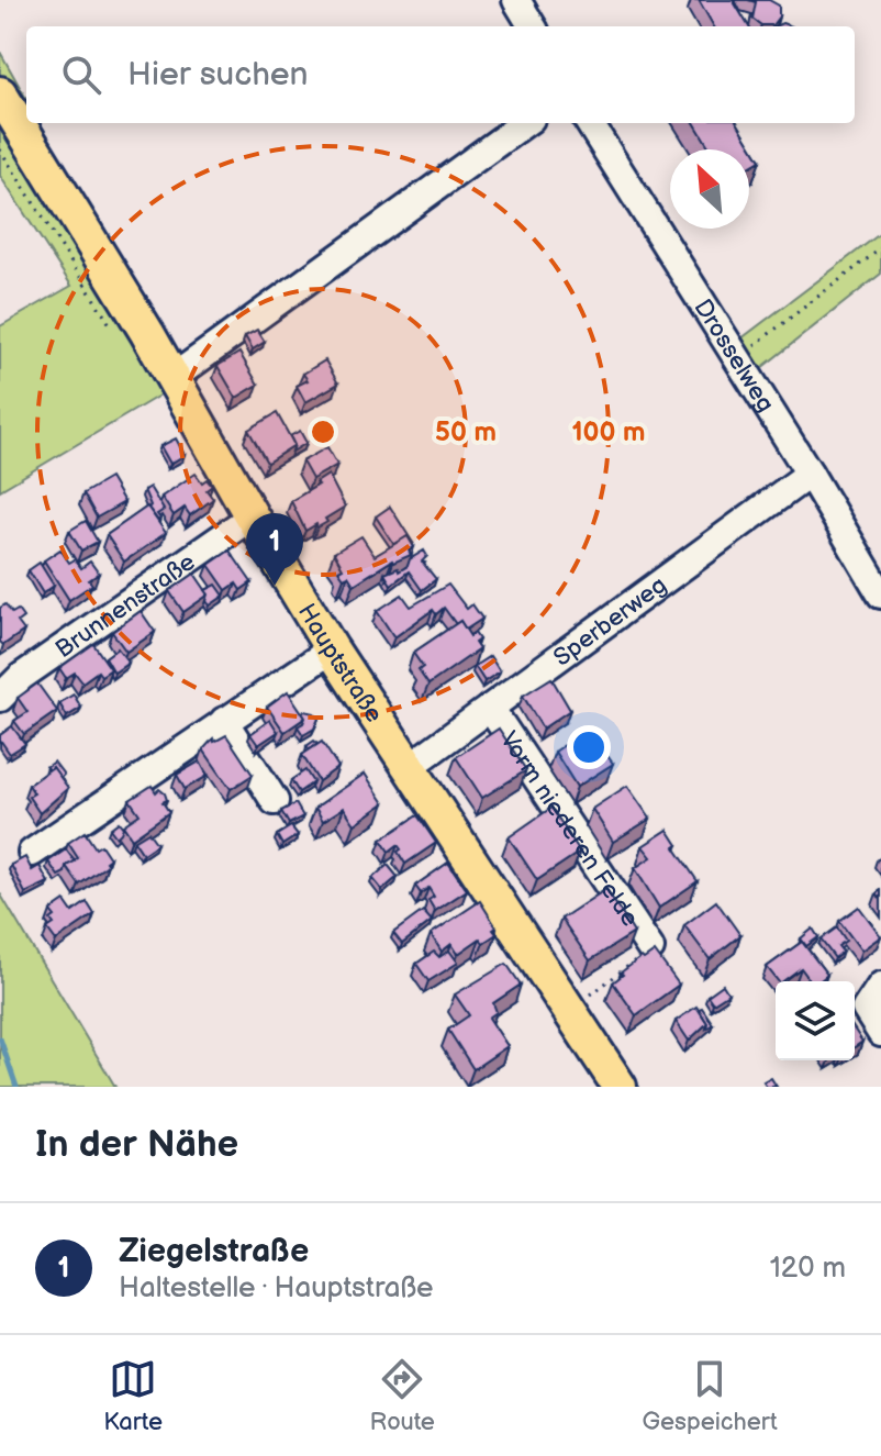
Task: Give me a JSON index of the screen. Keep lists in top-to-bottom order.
{
  "streets": {
    "main road": ["Hauptstraße"],
    "street": [
      "Drosselweg",
      "Brunnenstraße",
      "Sperberweg",
      "Vorm niederen Felde"
    ]
  },
  "crossings": [
    ["Drosselweg", "Sperberweg"],
    ["Brunnenstraße", "Hauptstraße"],
    ["Sperberweg", "Hauptstraße"],
    ["Sperberweg", "Vorm niederen Felde"]
  ],
  "north": "top left",
  "page": {
    "search": "Hier suchen",
    "pins": "1",
    "heading": "In der Nähe",
    "list": [
      {
        "mark": "1",
        "name": "Ziegelstraße",
        "note": "Haltestelle · Hauptstraße",
        "value": "120 m"
      }
    ],
    "nav": ["Karte", "Route", "Gespeichert"]
  },
  "rings": ["50 m", "100 m"]
}
